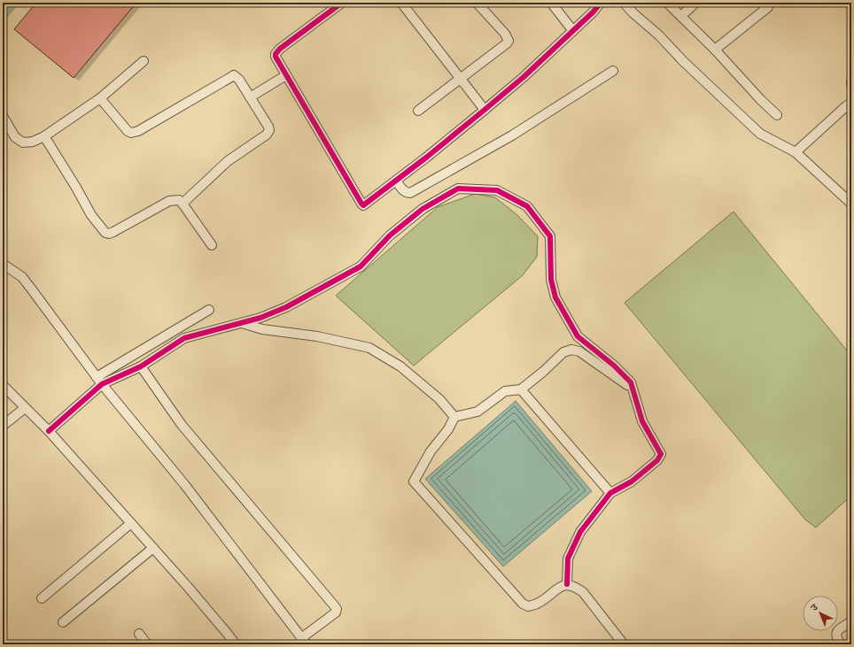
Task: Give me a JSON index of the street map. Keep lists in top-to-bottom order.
{
  "north": "top left"
}
